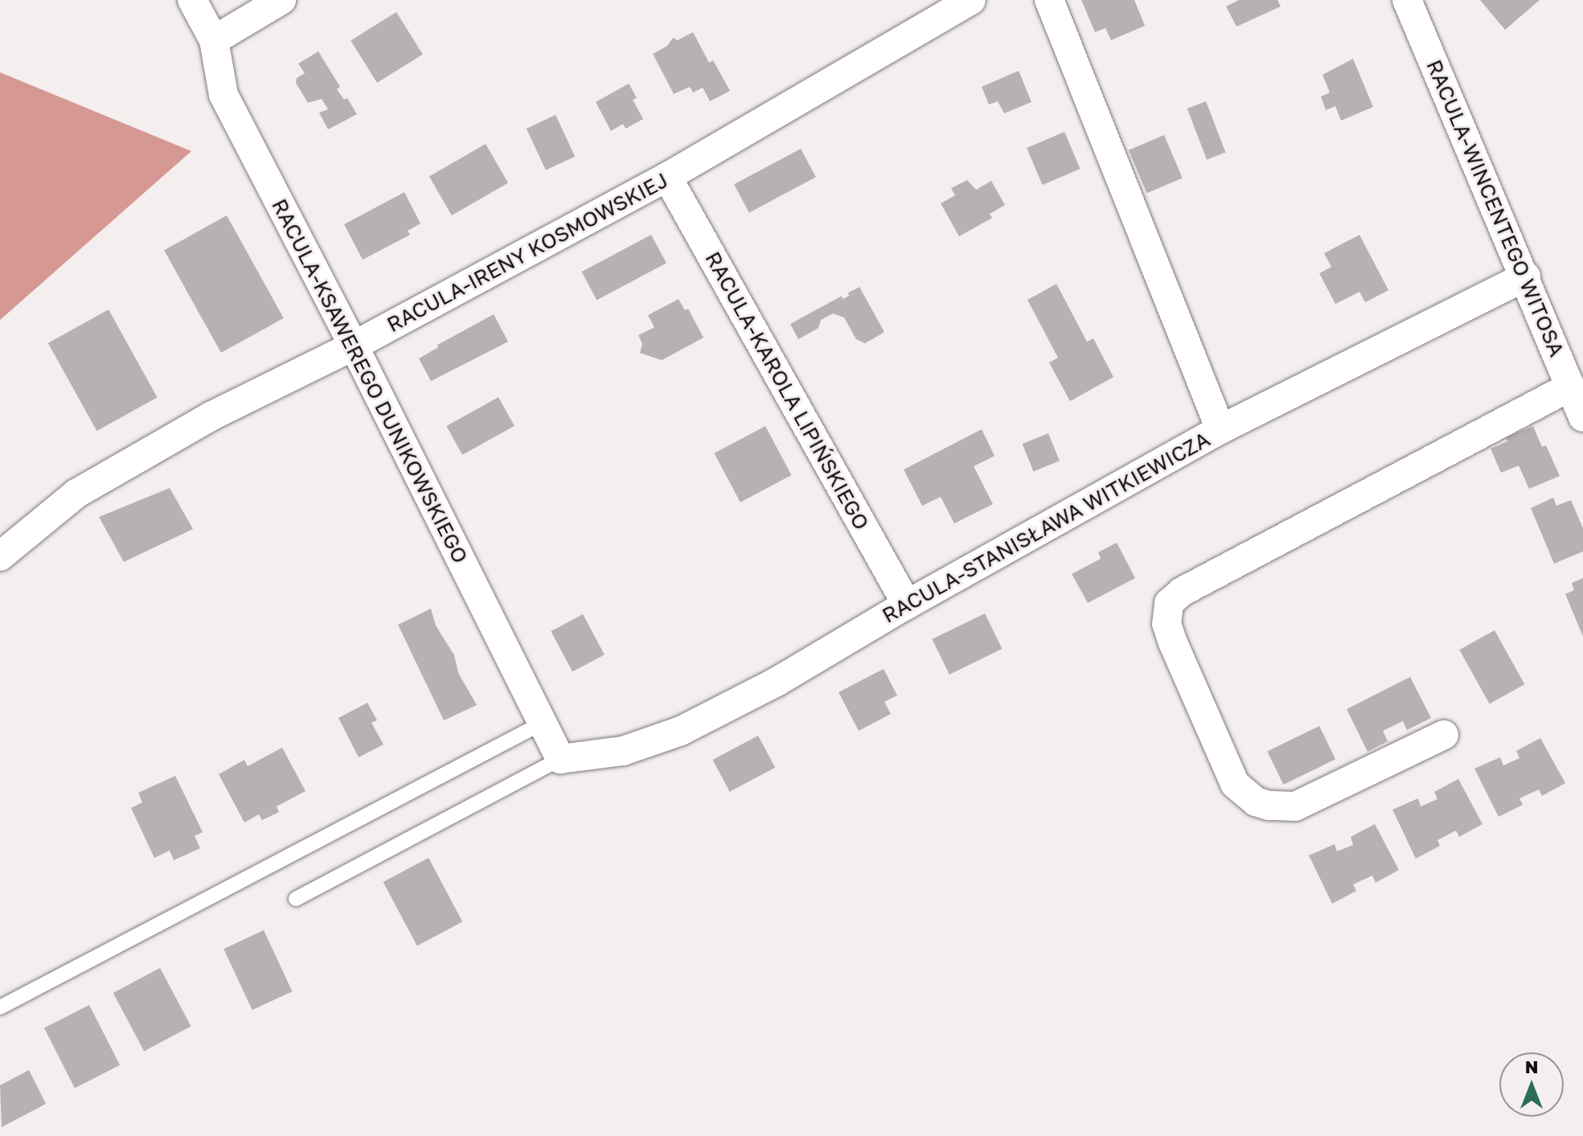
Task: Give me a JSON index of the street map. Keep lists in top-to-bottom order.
{
  "streets": {
    "street": [
      "RACULA-WINCENTEGO WITOSA",
      "RACULA-IRENY KOSMOWSKIEJ",
      "RACULA-KSAWEREGO DUNIKOWSKIEGO",
      "RACULA-KAROLA LIPIŃSKIEGO",
      "RACULA-STANISŁAWA WITKIEWICZA"
    ]
  },
  "crossings": [
    ["RACULA-WINCENTEGO WITOSA", "RACULA-STANISŁAWA WITKIEWICZA"],
    ["RACULA-IRENY KOSMOWSKIEJ", "RACULA-KSAWEREGO DUNIKOWSKIEGO"],
    ["RACULA-IRENY KOSMOWSKIEJ", "RACULA-KAROLA LIPIŃSKIEGO"],
    ["RACULA-KSAWEREGO DUNIKOWSKIEGO", "RACULA-STANISŁAWA WITKIEWICZA"],
    ["RACULA-KAROLA LIPIŃSKIEGO", "RACULA-STANISŁAWA WITKIEWICZA"]
  ],
  "north": "top"
}
